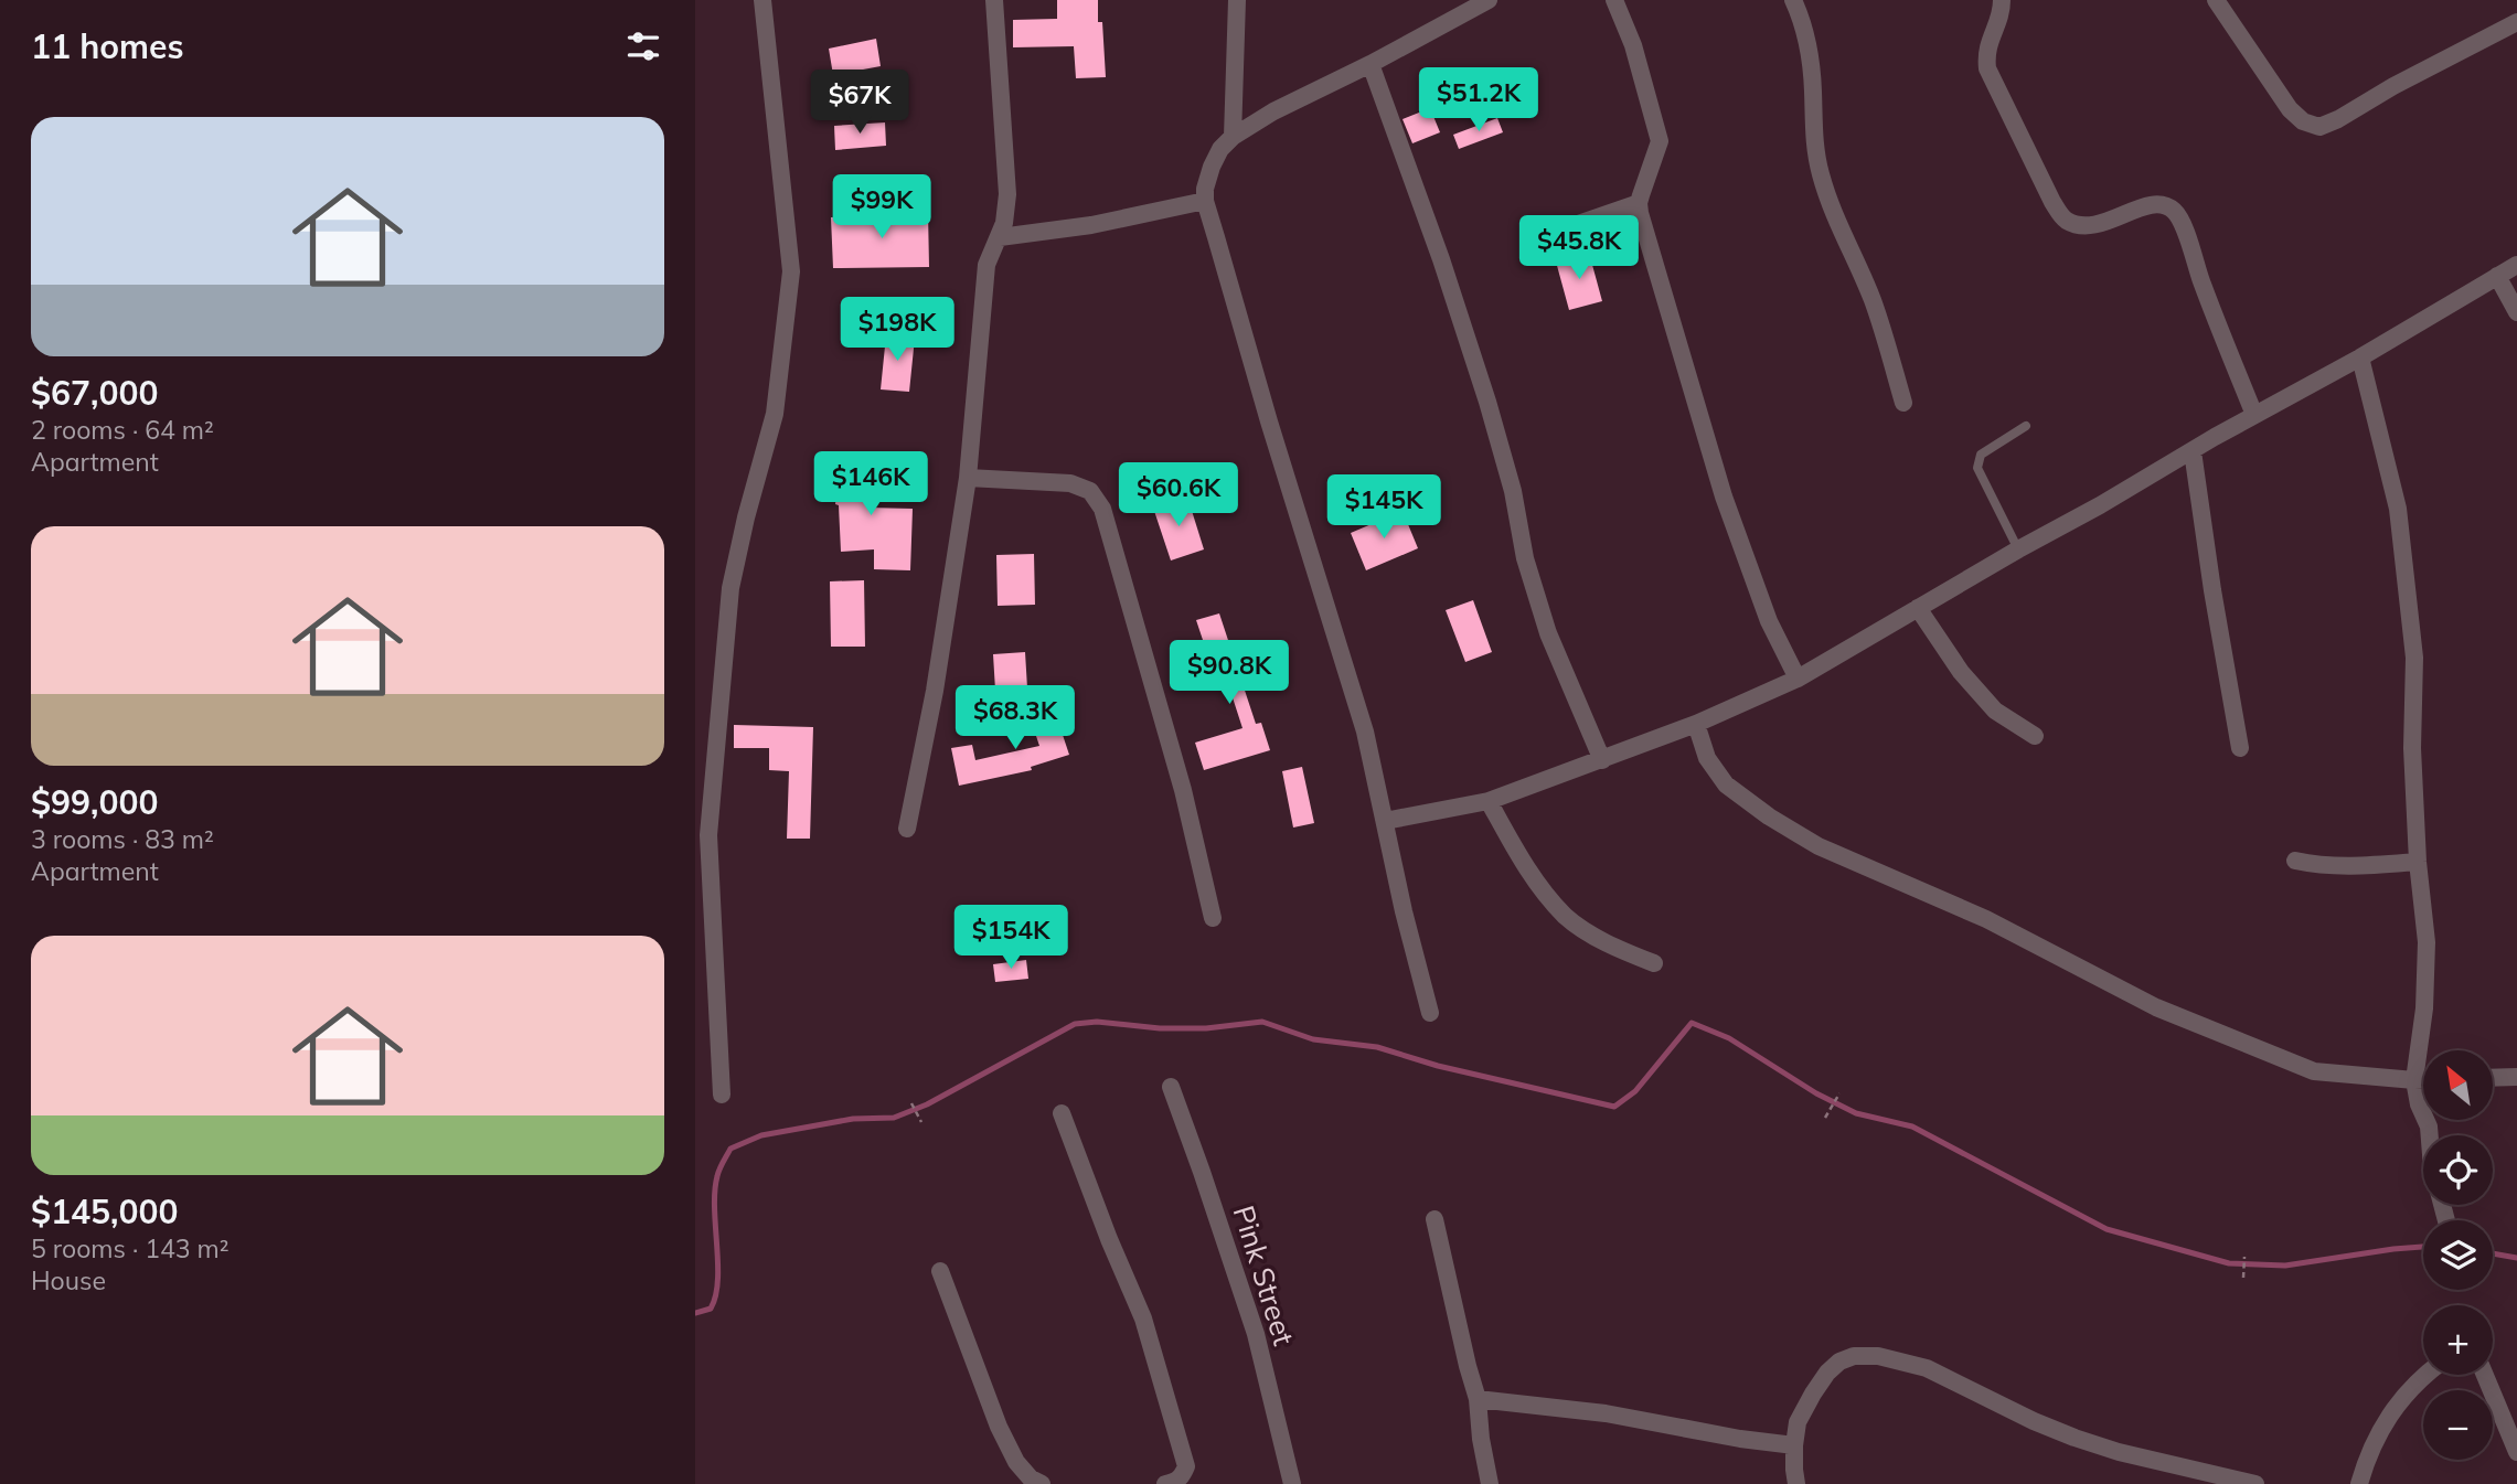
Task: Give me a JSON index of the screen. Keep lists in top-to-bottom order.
{
  "streets": {
    "street": ["Pink Street"]
  },
  "north": "top left",
  "page": {
    "heading": "11 homes",
    "price": [
      "$51.2K",
      "$67K",
      "$99K",
      "$45.8K",
      "$198K",
      "$146K",
      "$60.6K",
      "$145K",
      "$90.8K",
      "$68.3K",
      "$154K"
    ],
    "list": [
      {
        "name": "$67,000",
        "note": "2 rooms · 64 m² · Apartment"
      },
      {
        "name": "$99,000",
        "note": "3 rooms · 83 m² · Apartment"
      },
      {
        "name": "$145,000",
        "note": "5 rooms · 143 m² · House"
      }
    ],
    "map_buttons": ["+", "−"]
  }
}
